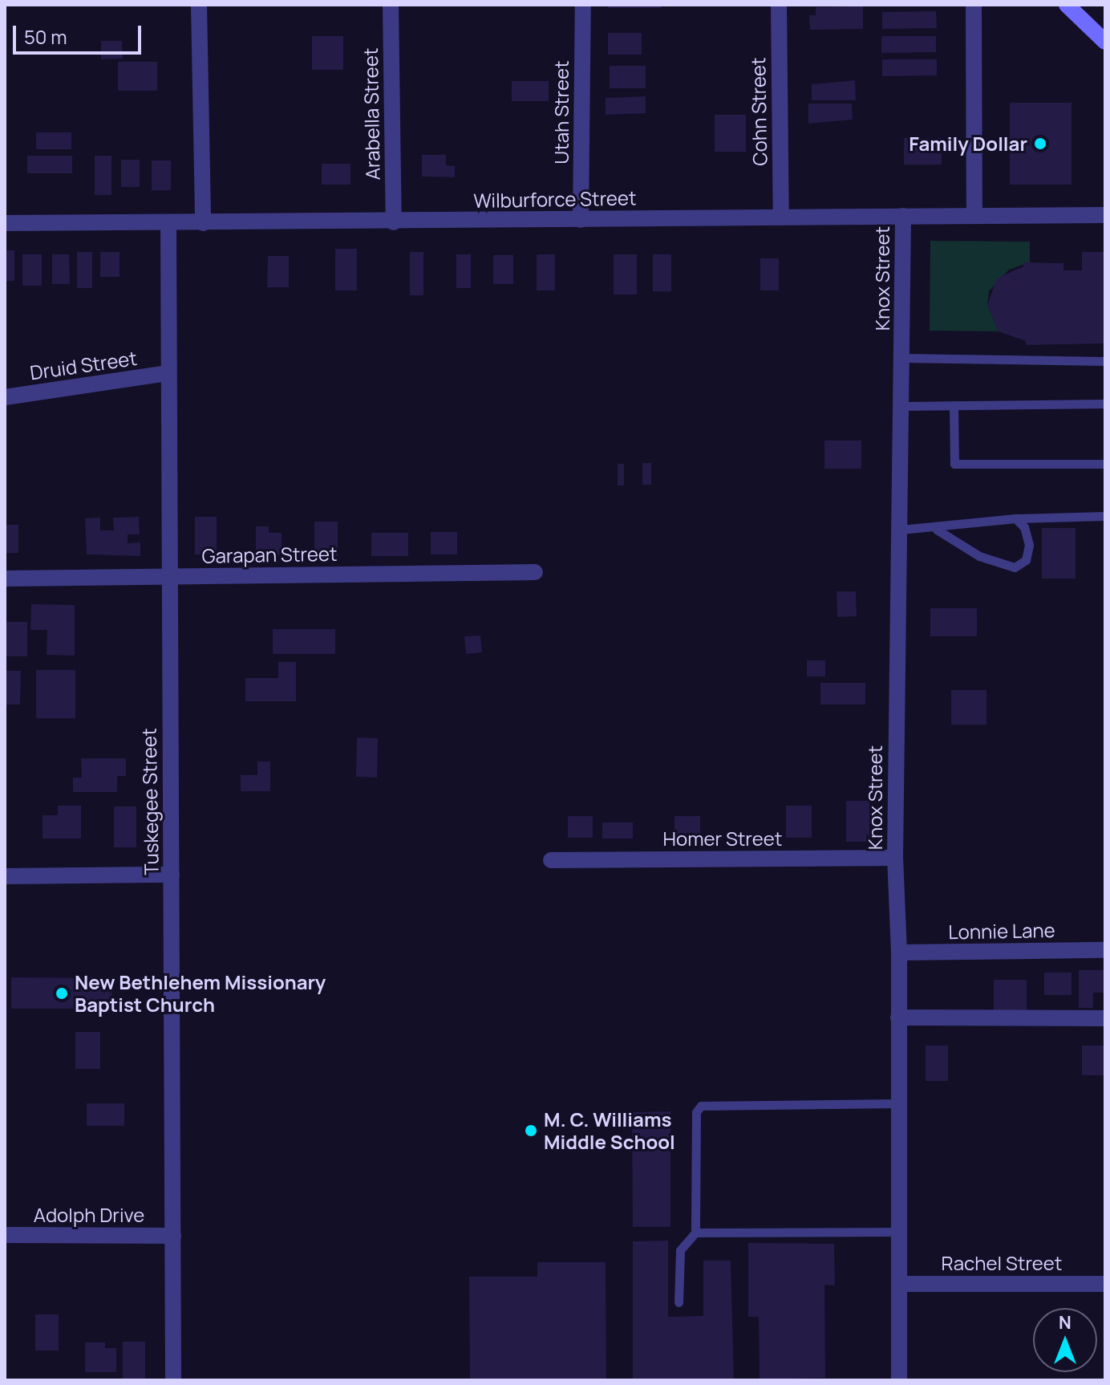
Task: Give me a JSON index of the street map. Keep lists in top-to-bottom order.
{
  "streets": {
    "street": [
      "Cohn Street",
      "Utah Street",
      "Arabella Street",
      "Wilburforce Street",
      "Knox Street",
      "Druid Street",
      "Garapan Street",
      "Tuskegee Street",
      "Homer Street",
      "Lonnie Lane",
      "Adolph Drive",
      "Rachel Street"
    ]
  },
  "crossings": [
    ["Cohn Street", "Wilburforce Street"],
    ["Utah Street", "Wilburforce Street"],
    ["Arabella Street", "Wilburforce Street"],
    ["Wilburforce Street", "Knox Street"],
    ["Wilburforce Street", "Tuskegee Street"],
    ["Knox Street", "Homer Street"],
    ["Knox Street", "Lonnie Lane"],
    ["Knox Street", "Rachel Street"],
    ["Druid Street", "Tuskegee Street"],
    ["Garapan Street", "Tuskegee Street"],
    ["Tuskegee Street", "Adolph Drive"]
  ],
  "places": ["Family Dollar", "New Bethlehem Missionary Baptist Church", "M. C. Williams Middle School"],
  "scale_bar": "50 m",
  "north": "top"
}
